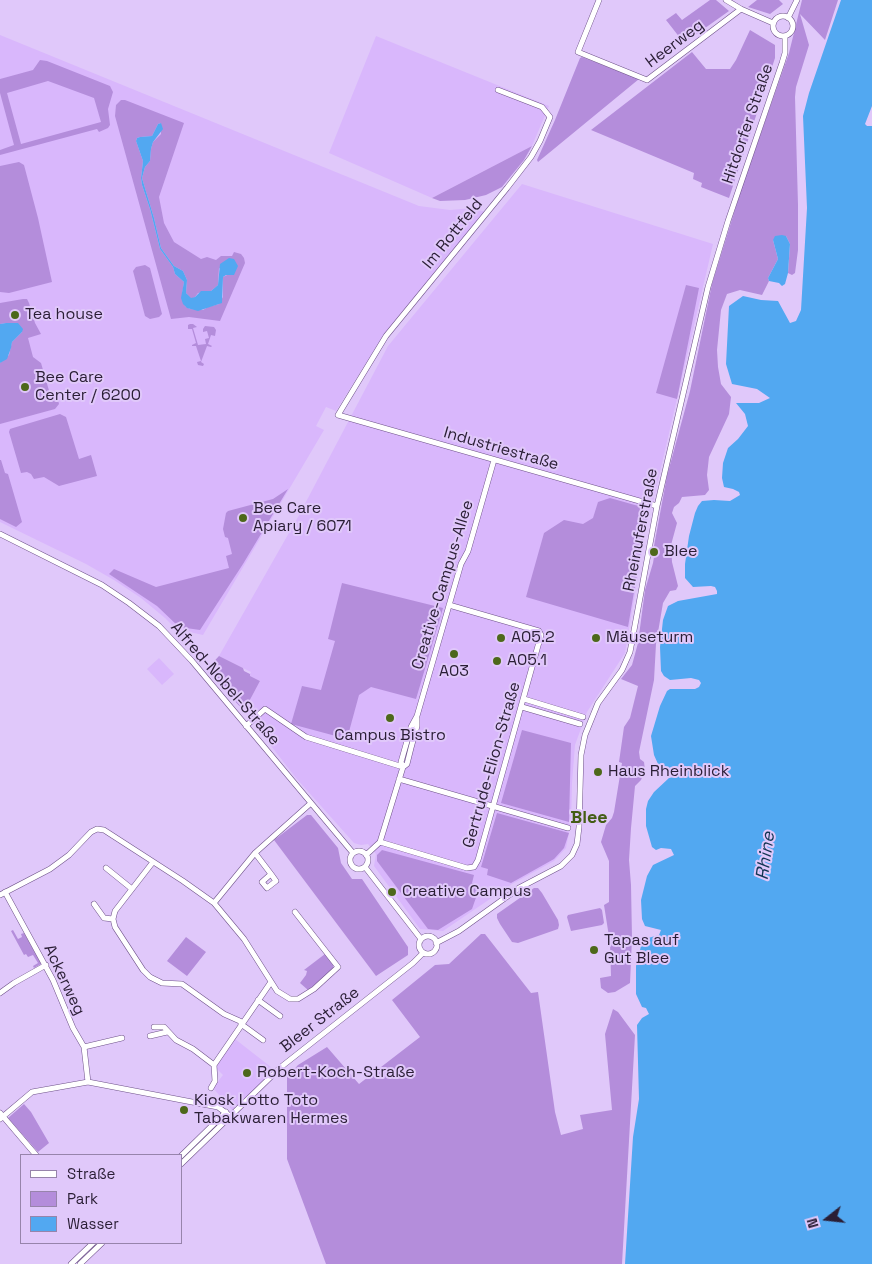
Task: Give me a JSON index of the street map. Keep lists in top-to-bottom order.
{
  "streets": {
    "street": [
      "Heerweg",
      "Hitdorfer Straße",
      "Im Rottfeld",
      "Industriestraße",
      "Rheinuferstraße",
      "Creative-Campus-Allee",
      "Alfred-Nobel-Straße",
      "Gertrude-Elion-Straße",
      "Ackerweg",
      "Bleer Straße"
    ]
  },
  "crossings": [
    ["Hitdorfer Straße", "Rheinuferstraße"],
    ["Im Rottfeld", "Industriestraße"],
    ["Industriestraße", "Rheinuferstraße"],
    ["Industriestraße", "Creative-Campus-Allee"],
    ["Rheinuferstraße", "Bleer Straße"],
    ["Creative-Campus-Allee", "Gertrude-Elion-Straße"]
  ],
  "districts": ["Blee"],
  "water": ["Rhine"],
  "places": [
    "Tea house",
    "Bee Care Center / 6200",
    "Bee Care Apiary / 6071",
    "Blee",
    "A05.2",
    "Mäuseturm",
    "A03",
    "A05.1",
    "Campus Bistro",
    "Haus Rheinblick",
    "Creative Campus",
    "Tapas auf Gut Blee",
    "Robert-Koch-Straße",
    "Kiosk Lotto Toto Tabakwaren Hermes"
  ],
  "legend": ["Straße", "Park", "Wasser"],
  "north": "left"
}
